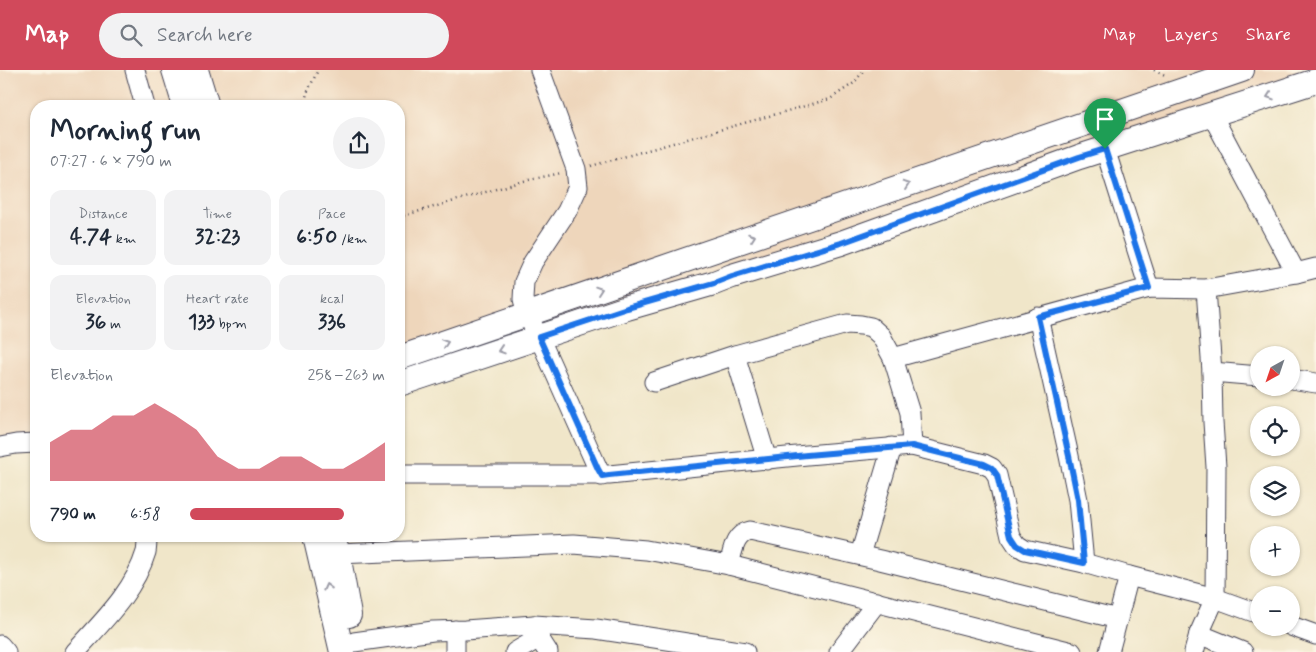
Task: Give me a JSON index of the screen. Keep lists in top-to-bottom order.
{
  "north": "bottom left",
  "page": {
    "header": "Map",
    "search": "Search here",
    "nav": ["Map", "Layers", "Share"],
    "heading": ["Morning run", "07:27 · 6 × 790 m"],
    "stats": [
      ["Distance", "4.74 km"],
      ["Time", "32:23"],
      ["Pace", "6:50 /km"],
      ["Elevation", "36 m"],
      ["Heart rate", "133 bpm"],
      ["kcal", "336"]
    ],
    "map_buttons": ["+", "−"],
    "chart": ["Elevation", "258–263 m"],
    "list": [
      {
        "name": "790 m",
        "note": "6:58"
      }
    ]
  }
}
